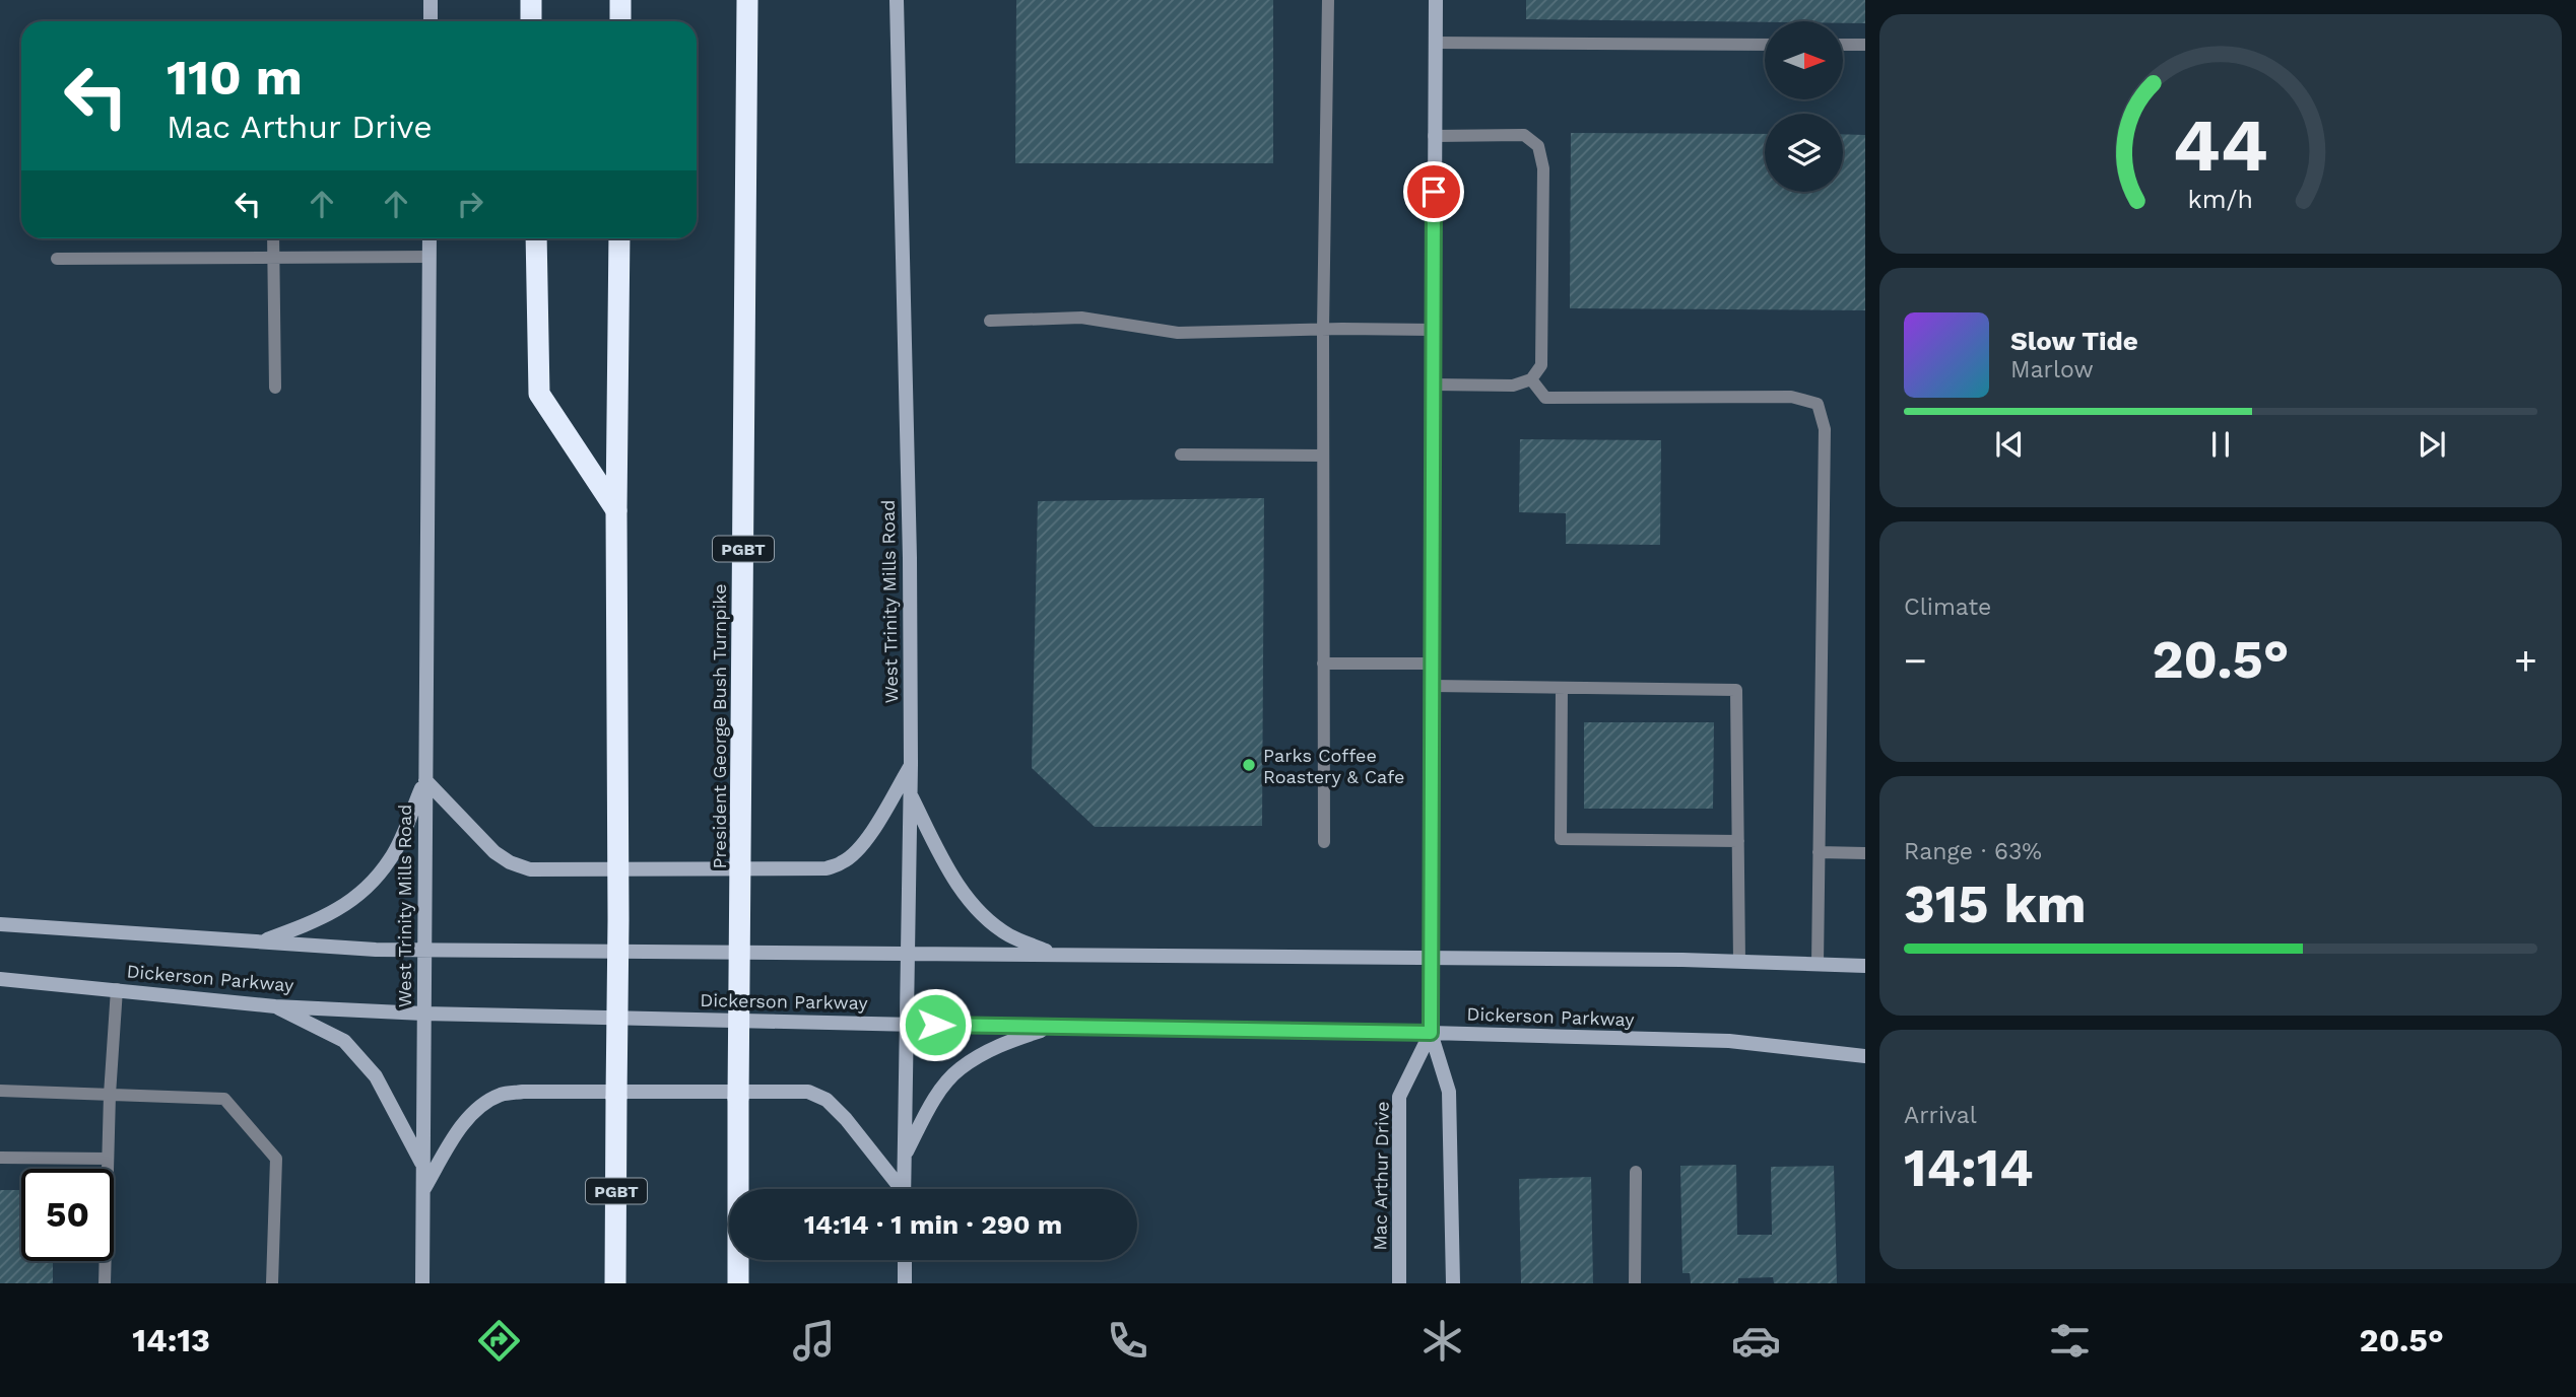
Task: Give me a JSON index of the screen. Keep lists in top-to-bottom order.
{
  "streets": {
    "highway": ["PGBT", "President George Bush Turnpike"],
    "main road": ["West Trinity Mills Road", "Dickerson Parkway", "Mac Arthur Drive"]
  },
  "crossings": [
    ["West Trinity Mills Road", "Dickerson Parkway"],
    ["Dickerson Parkway", "Mac Arthur Drive"]
  ],
  "places": ["Parks Coffee Roastery & Cafe"],
  "north": "right",
  "page": {
    "turn": ["110 m", "Mac Arthur Drive"],
    "song": ["Slow Tide", "Marlow"],
    "tile": [
      "Climate",
      ["Range · 63%", "315 km"],
      ["Arrival", "14:14"]
    ],
    "heat": ["−", "20.5°", "+"],
    "limit": "50",
    "trip": "14:14 · 1 min · 290 m",
    "tabs": ["14:13", "20.5°"],
    "gauge": ["44", "km/h"]
  }
}
